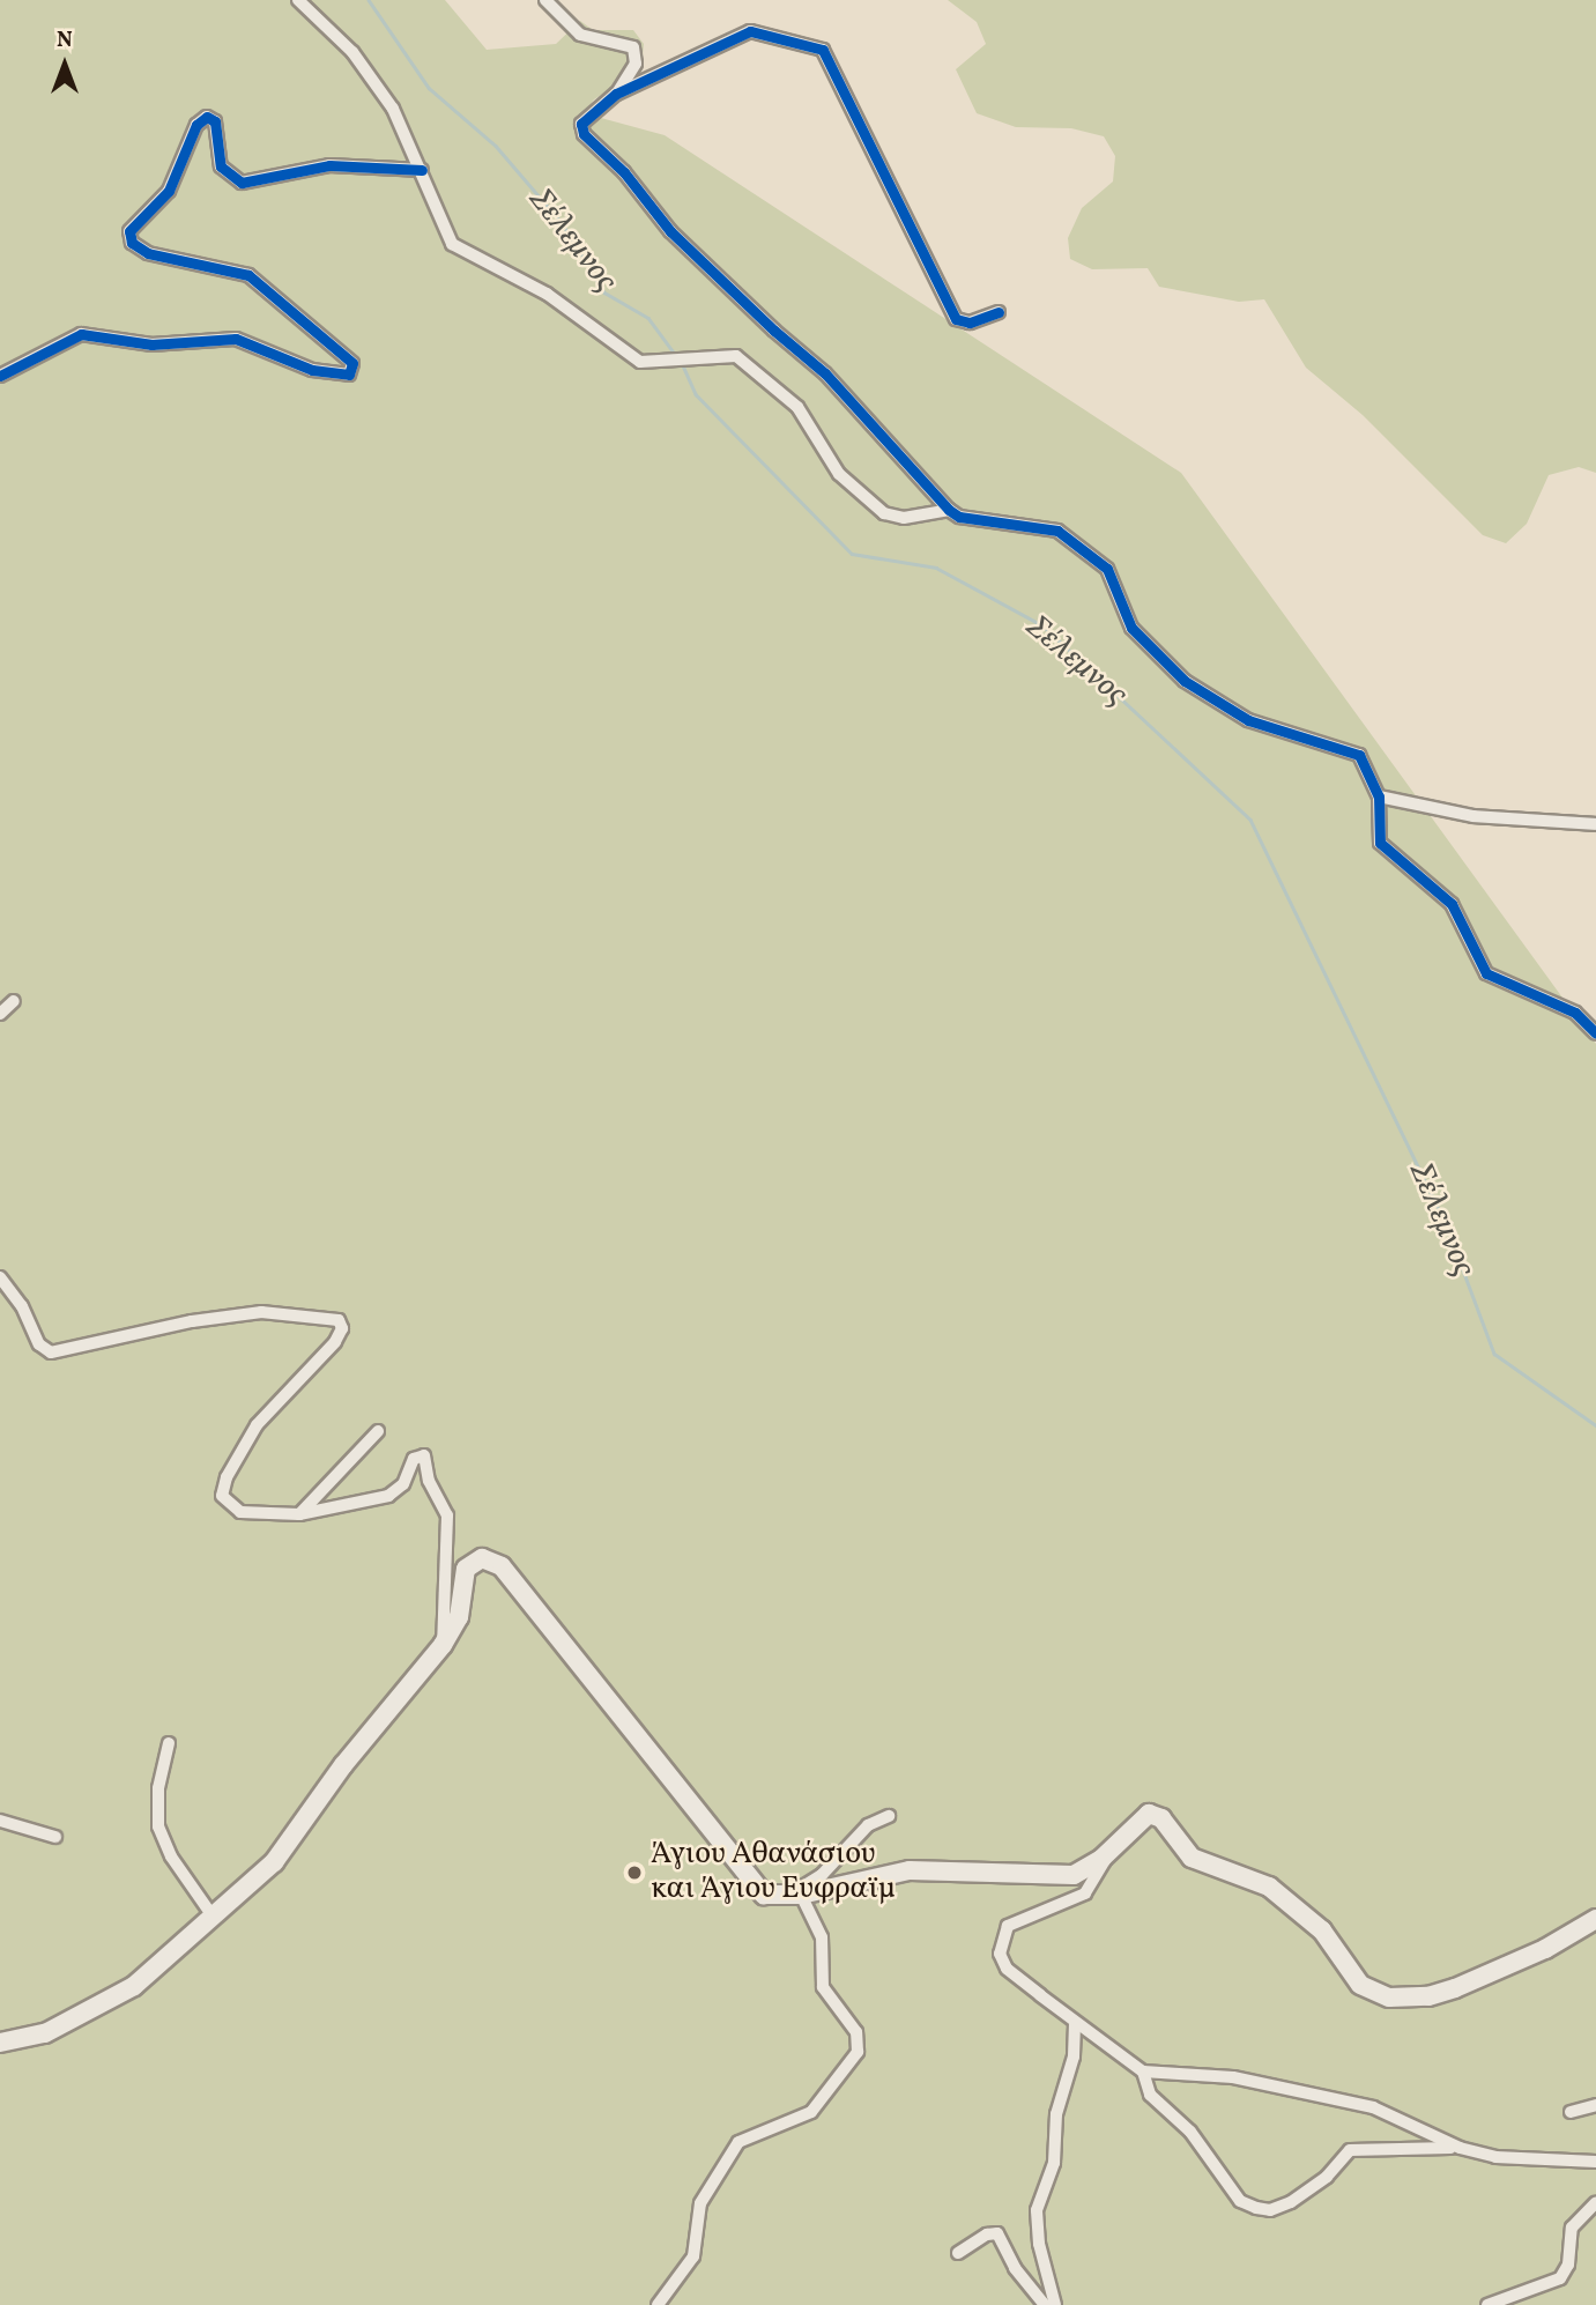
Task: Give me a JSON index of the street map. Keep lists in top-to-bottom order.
{
  "water": ["Σέλεμνος"],
  "places": ["Άγιου Αθανάσιου και Άγιου Ευφραϊμ"],
  "north": "top"
}
